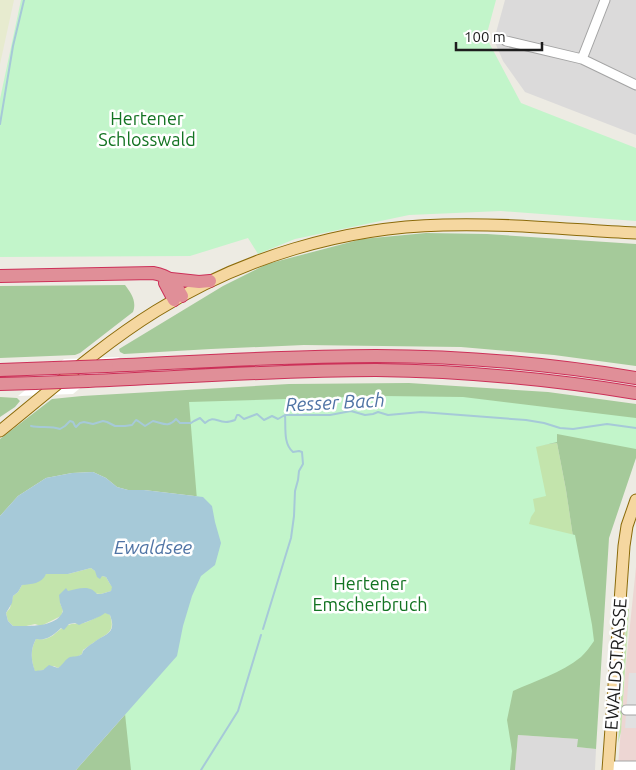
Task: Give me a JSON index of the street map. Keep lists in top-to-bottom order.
{
  "streets": {
    "main road": ["EWALDSTRASSE"]
  },
  "water": ["Resser Bach", "Ewaldsee"],
  "parks": ["Hertener Schlosswald", "Hertener Emscherbruch"],
  "scale_bar": "100 m"
}
